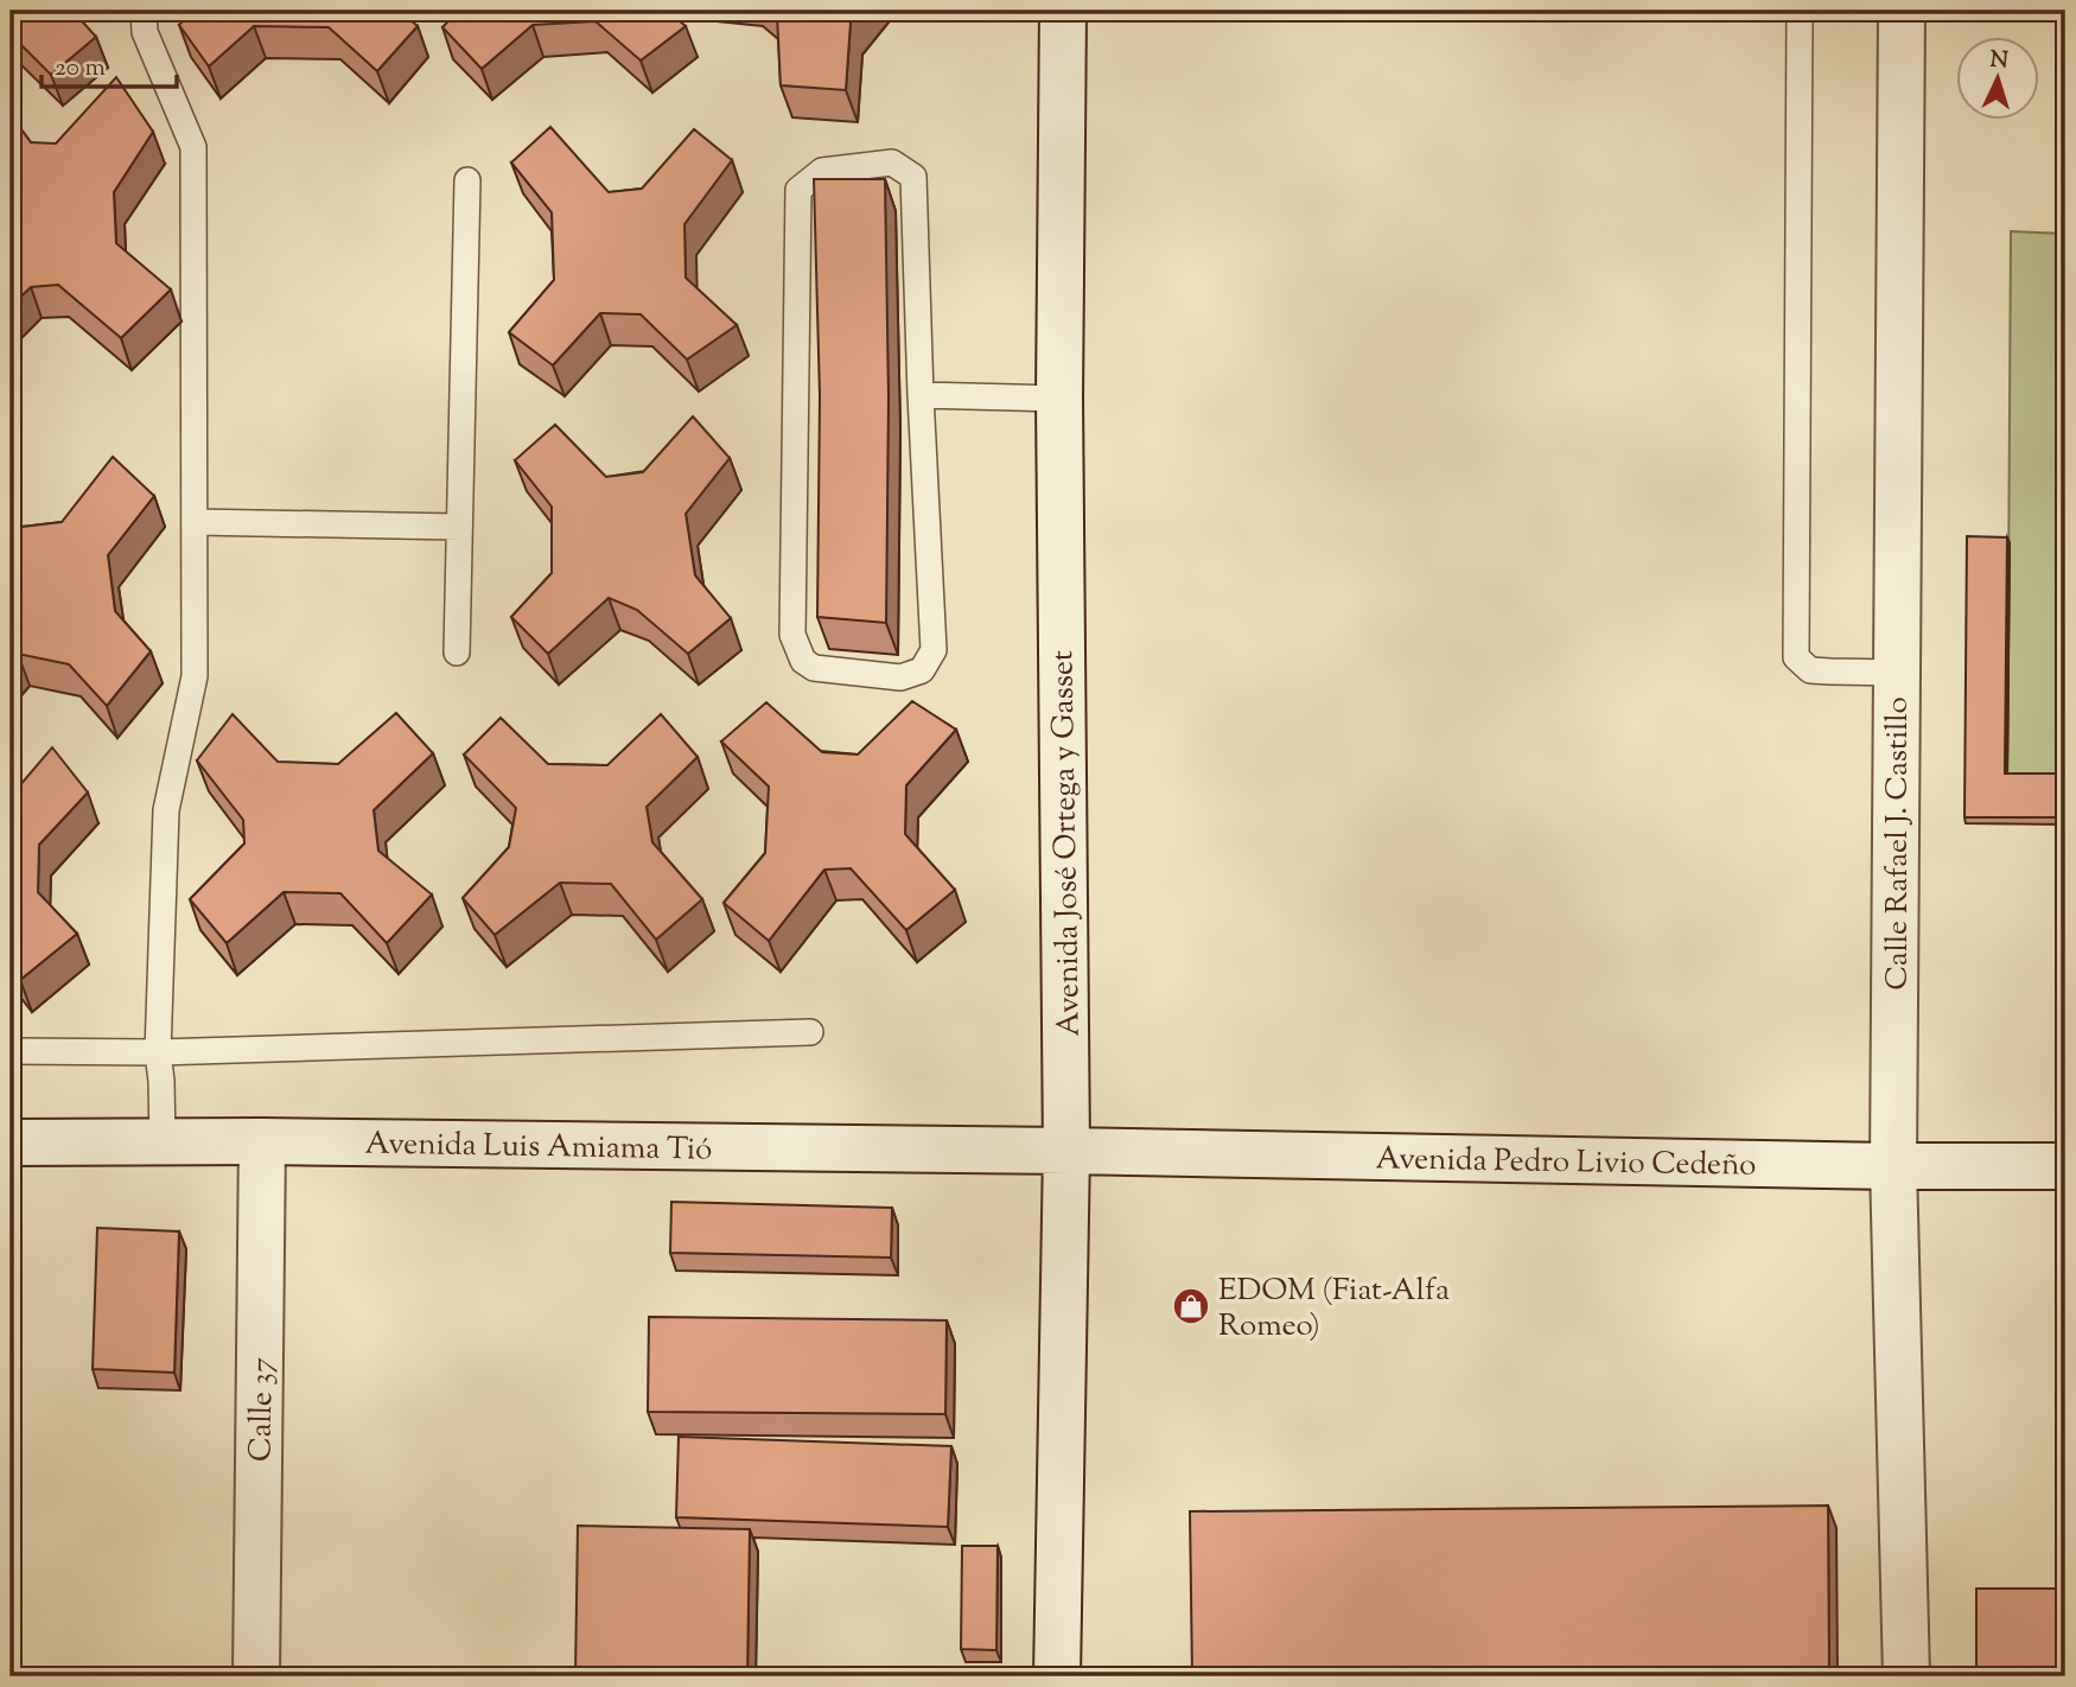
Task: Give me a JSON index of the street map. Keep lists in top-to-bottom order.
{
  "streets": {
    "main road": [
      "Avenida José Ortega y Gasset",
      "Calle Rafael J. Castillo",
      "Avenida Luis Amiama Tió",
      "Avenida Pedro Livio Cedeño",
      "Calle 37"
    ]
  },
  "crossings": [
    ["Avenida José Ortega y Gasset", "Avenida Luis Amiama Tió"],
    ["Avenida José Ortega y Gasset", "Avenida Pedro Livio Cedeño"],
    ["Calle Rafael J. Castillo", "Avenida Pedro Livio Cedeño"],
    ["Avenida Luis Amiama Tió", "Avenida Pedro Livio Cedeño"],
    ["Avenida Luis Amiama Tió", "Calle 37"]
  ],
  "places": {
    "shop": ["EDOM (Fiat-Alfa Romeo)"]
  },
  "scale_bar": "20 m",
  "north": "top"
}
